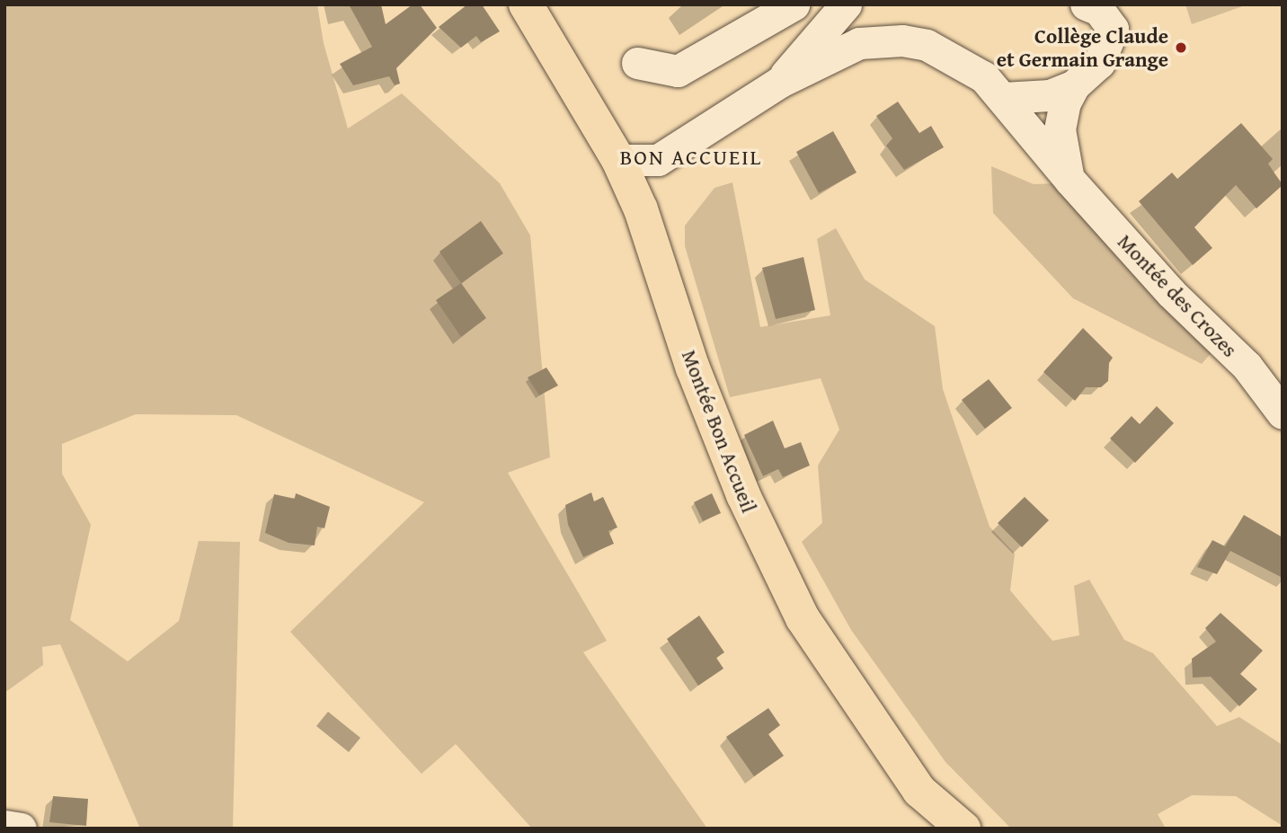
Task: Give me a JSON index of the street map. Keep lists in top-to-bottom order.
{
  "streets": {
    "main road": ["Montée Bon Accueil"],
    "street": ["Montée des Crozes"]
  },
  "crossings": [
    ["Montée des Crozes", "Montée Bon Accueil"]
  ],
  "districts": ["BON ACCUEIL"],
  "places": ["Collège Claude et Germain Grange"]
}
